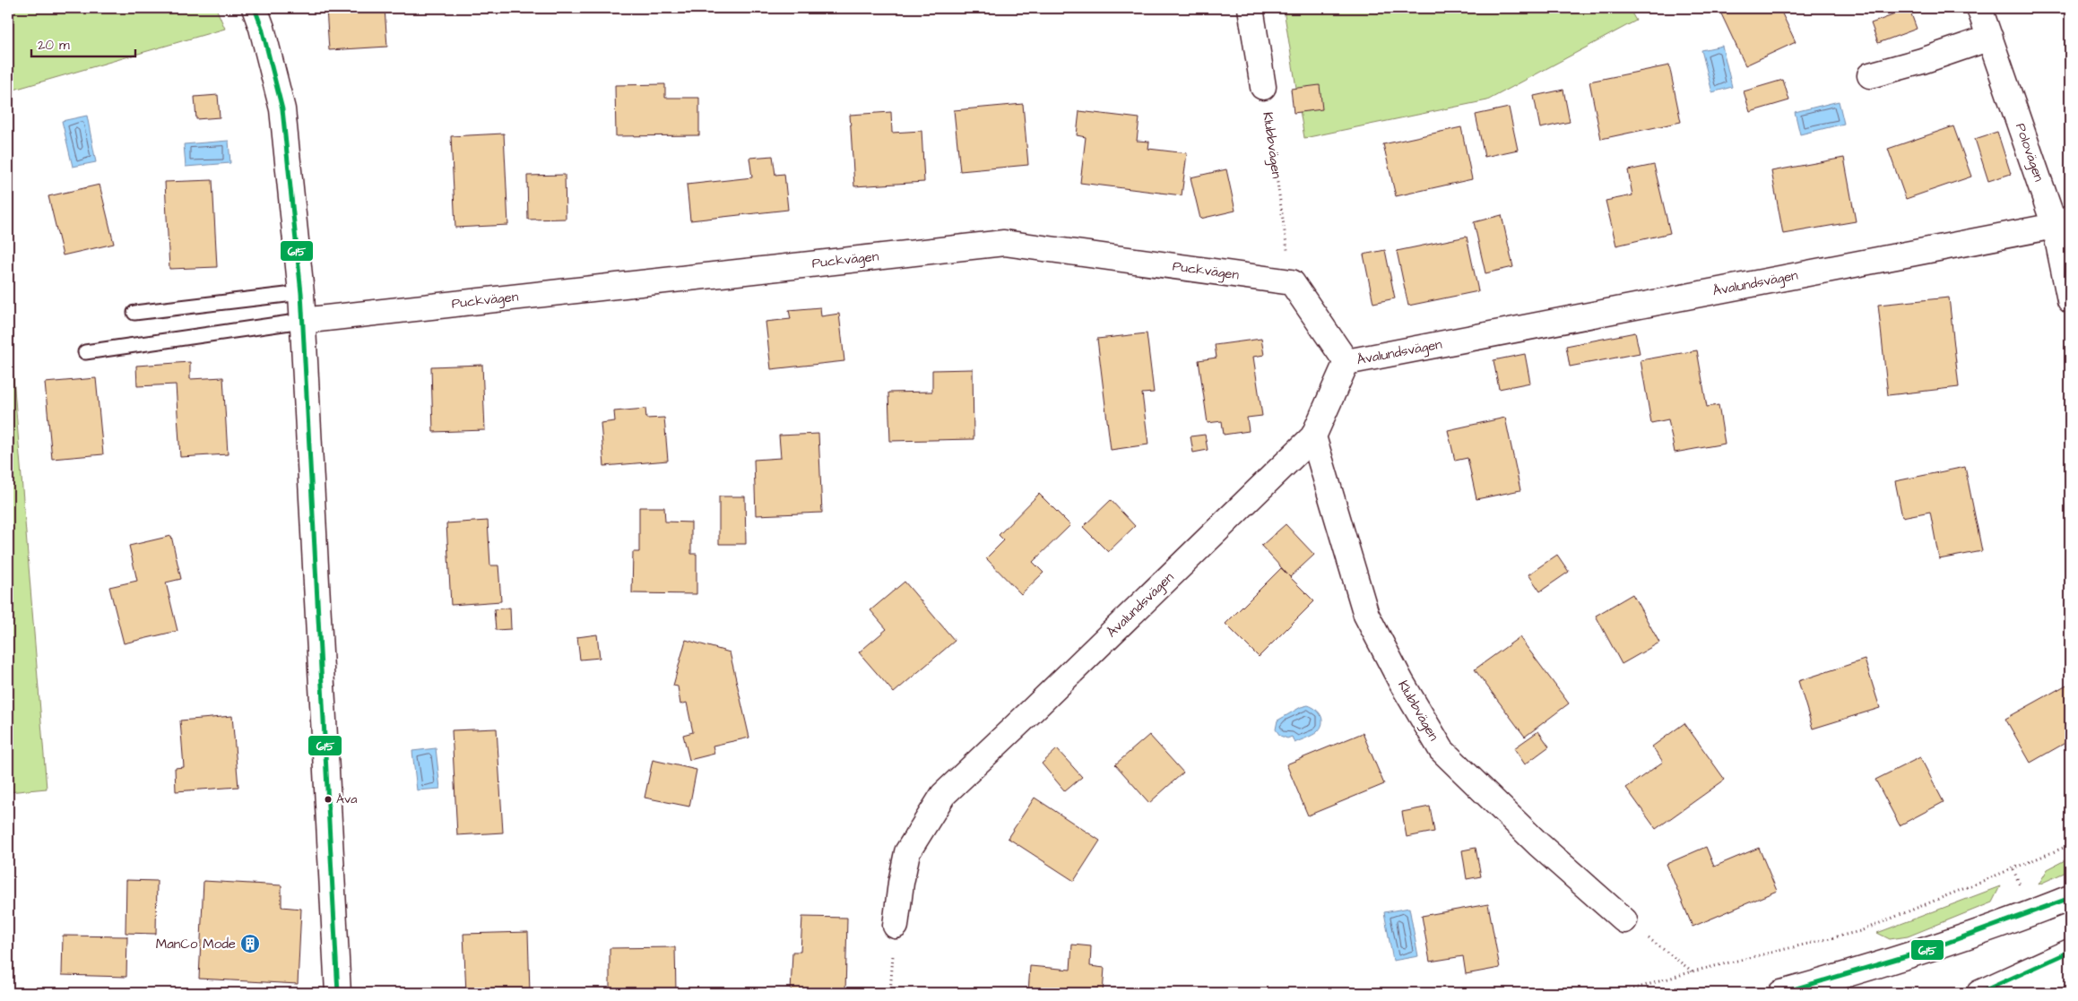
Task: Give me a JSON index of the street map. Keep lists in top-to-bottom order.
{
  "streets": {
    "street": [
      "Klubbvägen",
      "Polovägen",
      "Puckvägen",
      "Åvalundsvägen"
    ]
  },
  "crossings": [
    ["Klubbvägen", "Puckvägen"],
    ["Klubbvägen", "Åvalundsvägen"],
    ["Polovägen", "Åvalundsvägen"]
  ],
  "places": {
    "other": ["Åva"],
    "building": ["ManCo Mode"]
  },
  "lines": ["transit line 615"],
  "scale_bar": "20 m"
}
